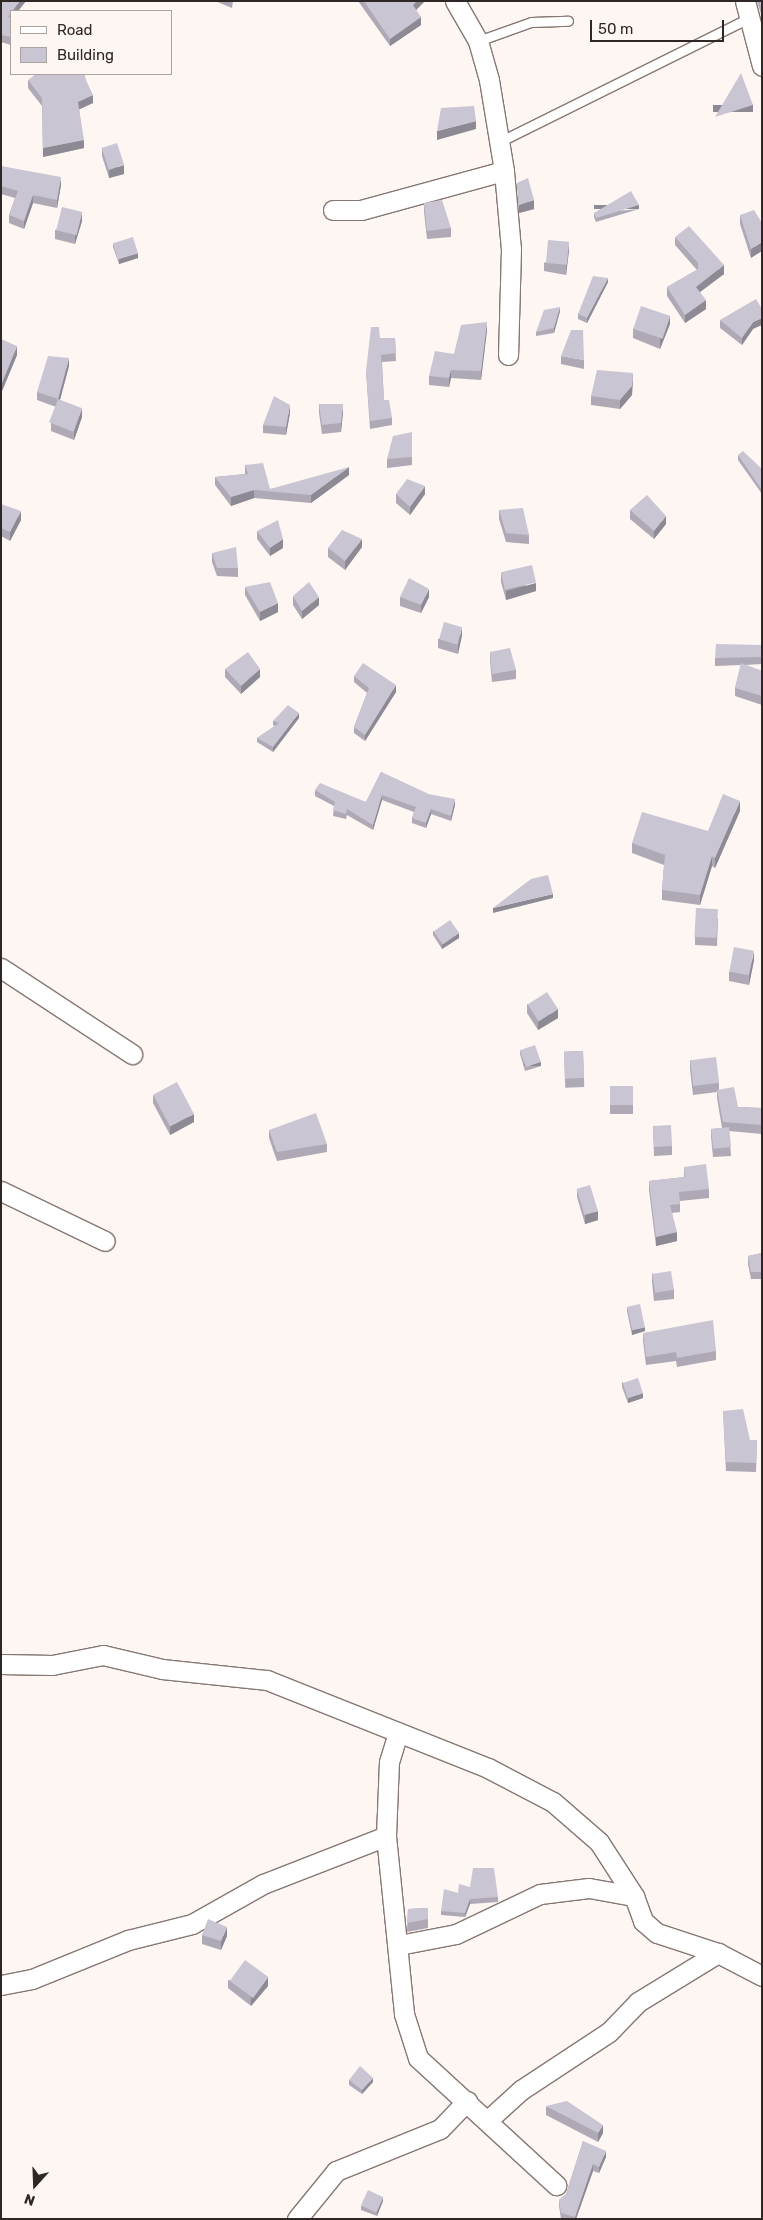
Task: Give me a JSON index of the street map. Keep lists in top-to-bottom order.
{
  "legend": ["Road", "Building"],
  "scale_bar": "50 m",
  "north": "bottom"
}
